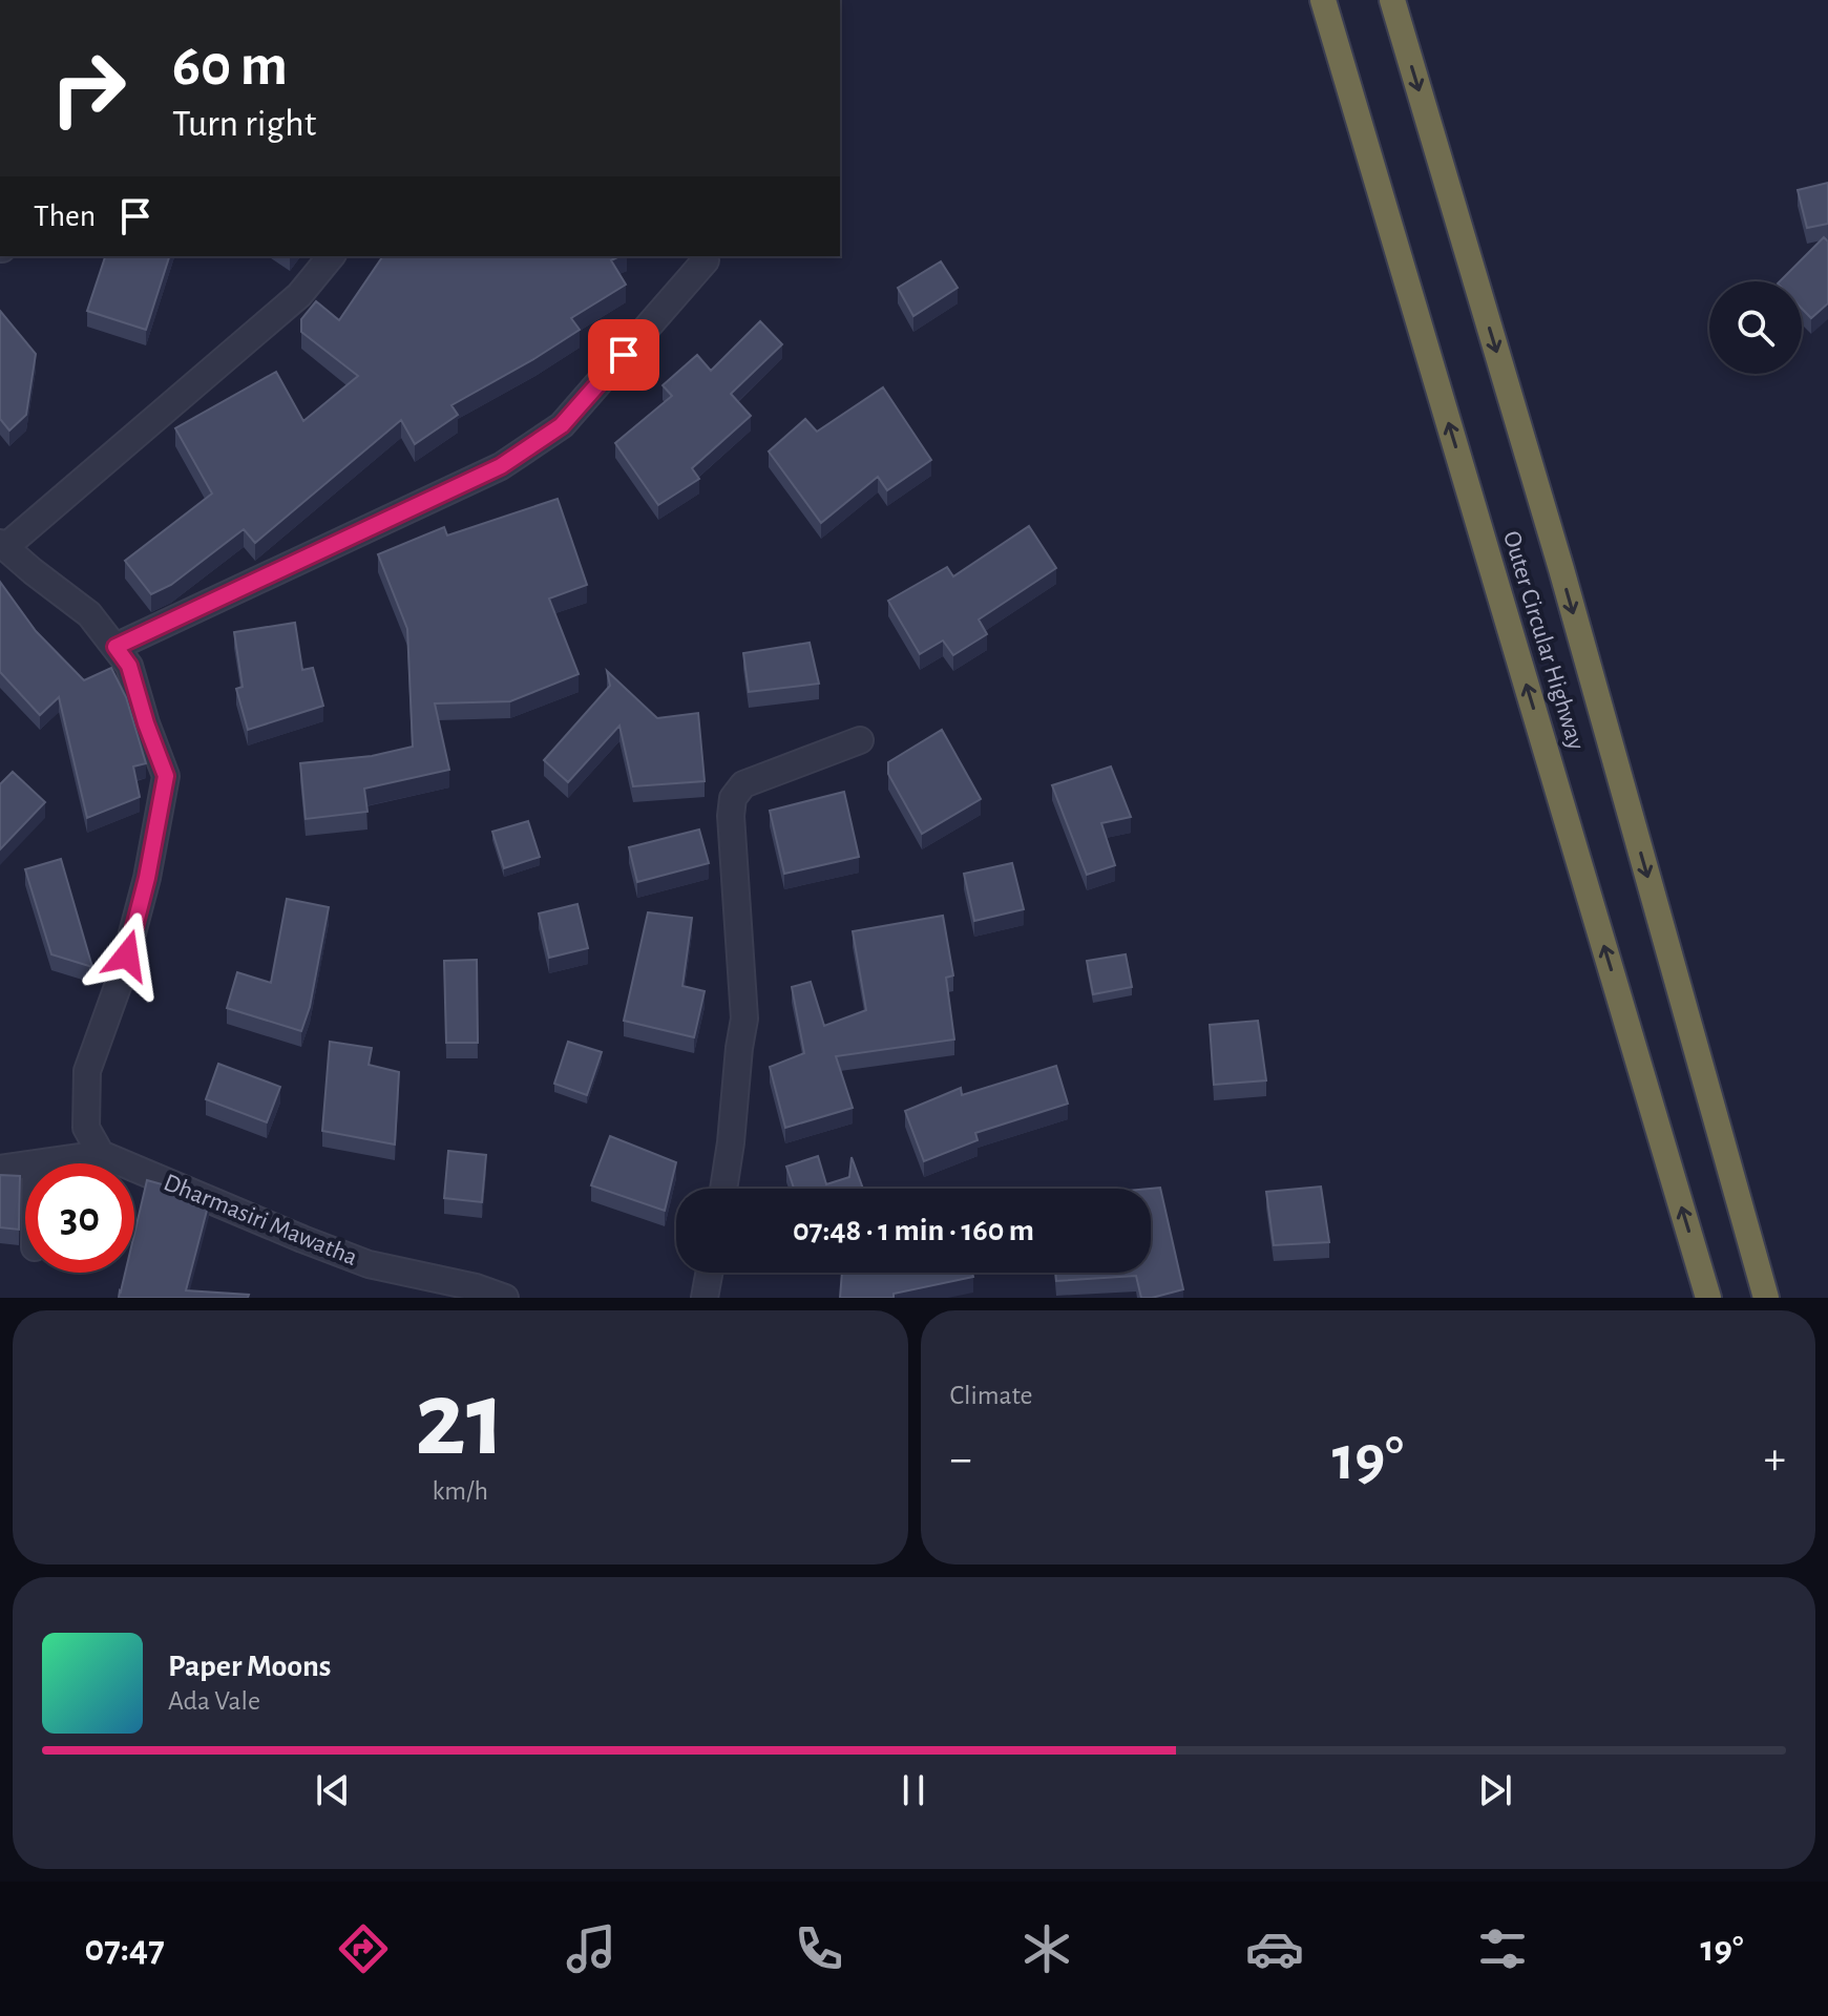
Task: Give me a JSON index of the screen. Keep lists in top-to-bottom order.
{
  "streets": {
    "highway": ["Outer Circular Highway"],
    "street": ["Dharmasiri Mawatha"]
  },
  "page": {
    "turn": ["60 m", "Turn right"],
    "then": "Then",
    "limit": "30",
    "trip": "07:48 · 1 min · 160 m",
    "tile": [
      ["21", "km/h"],
      "Climate"
    ],
    "heat": ["−", "19°", "+"],
    "song": ["Paper Moons", "Ada Vale"],
    "tabs": ["07:47", "19°"]
  }
}
